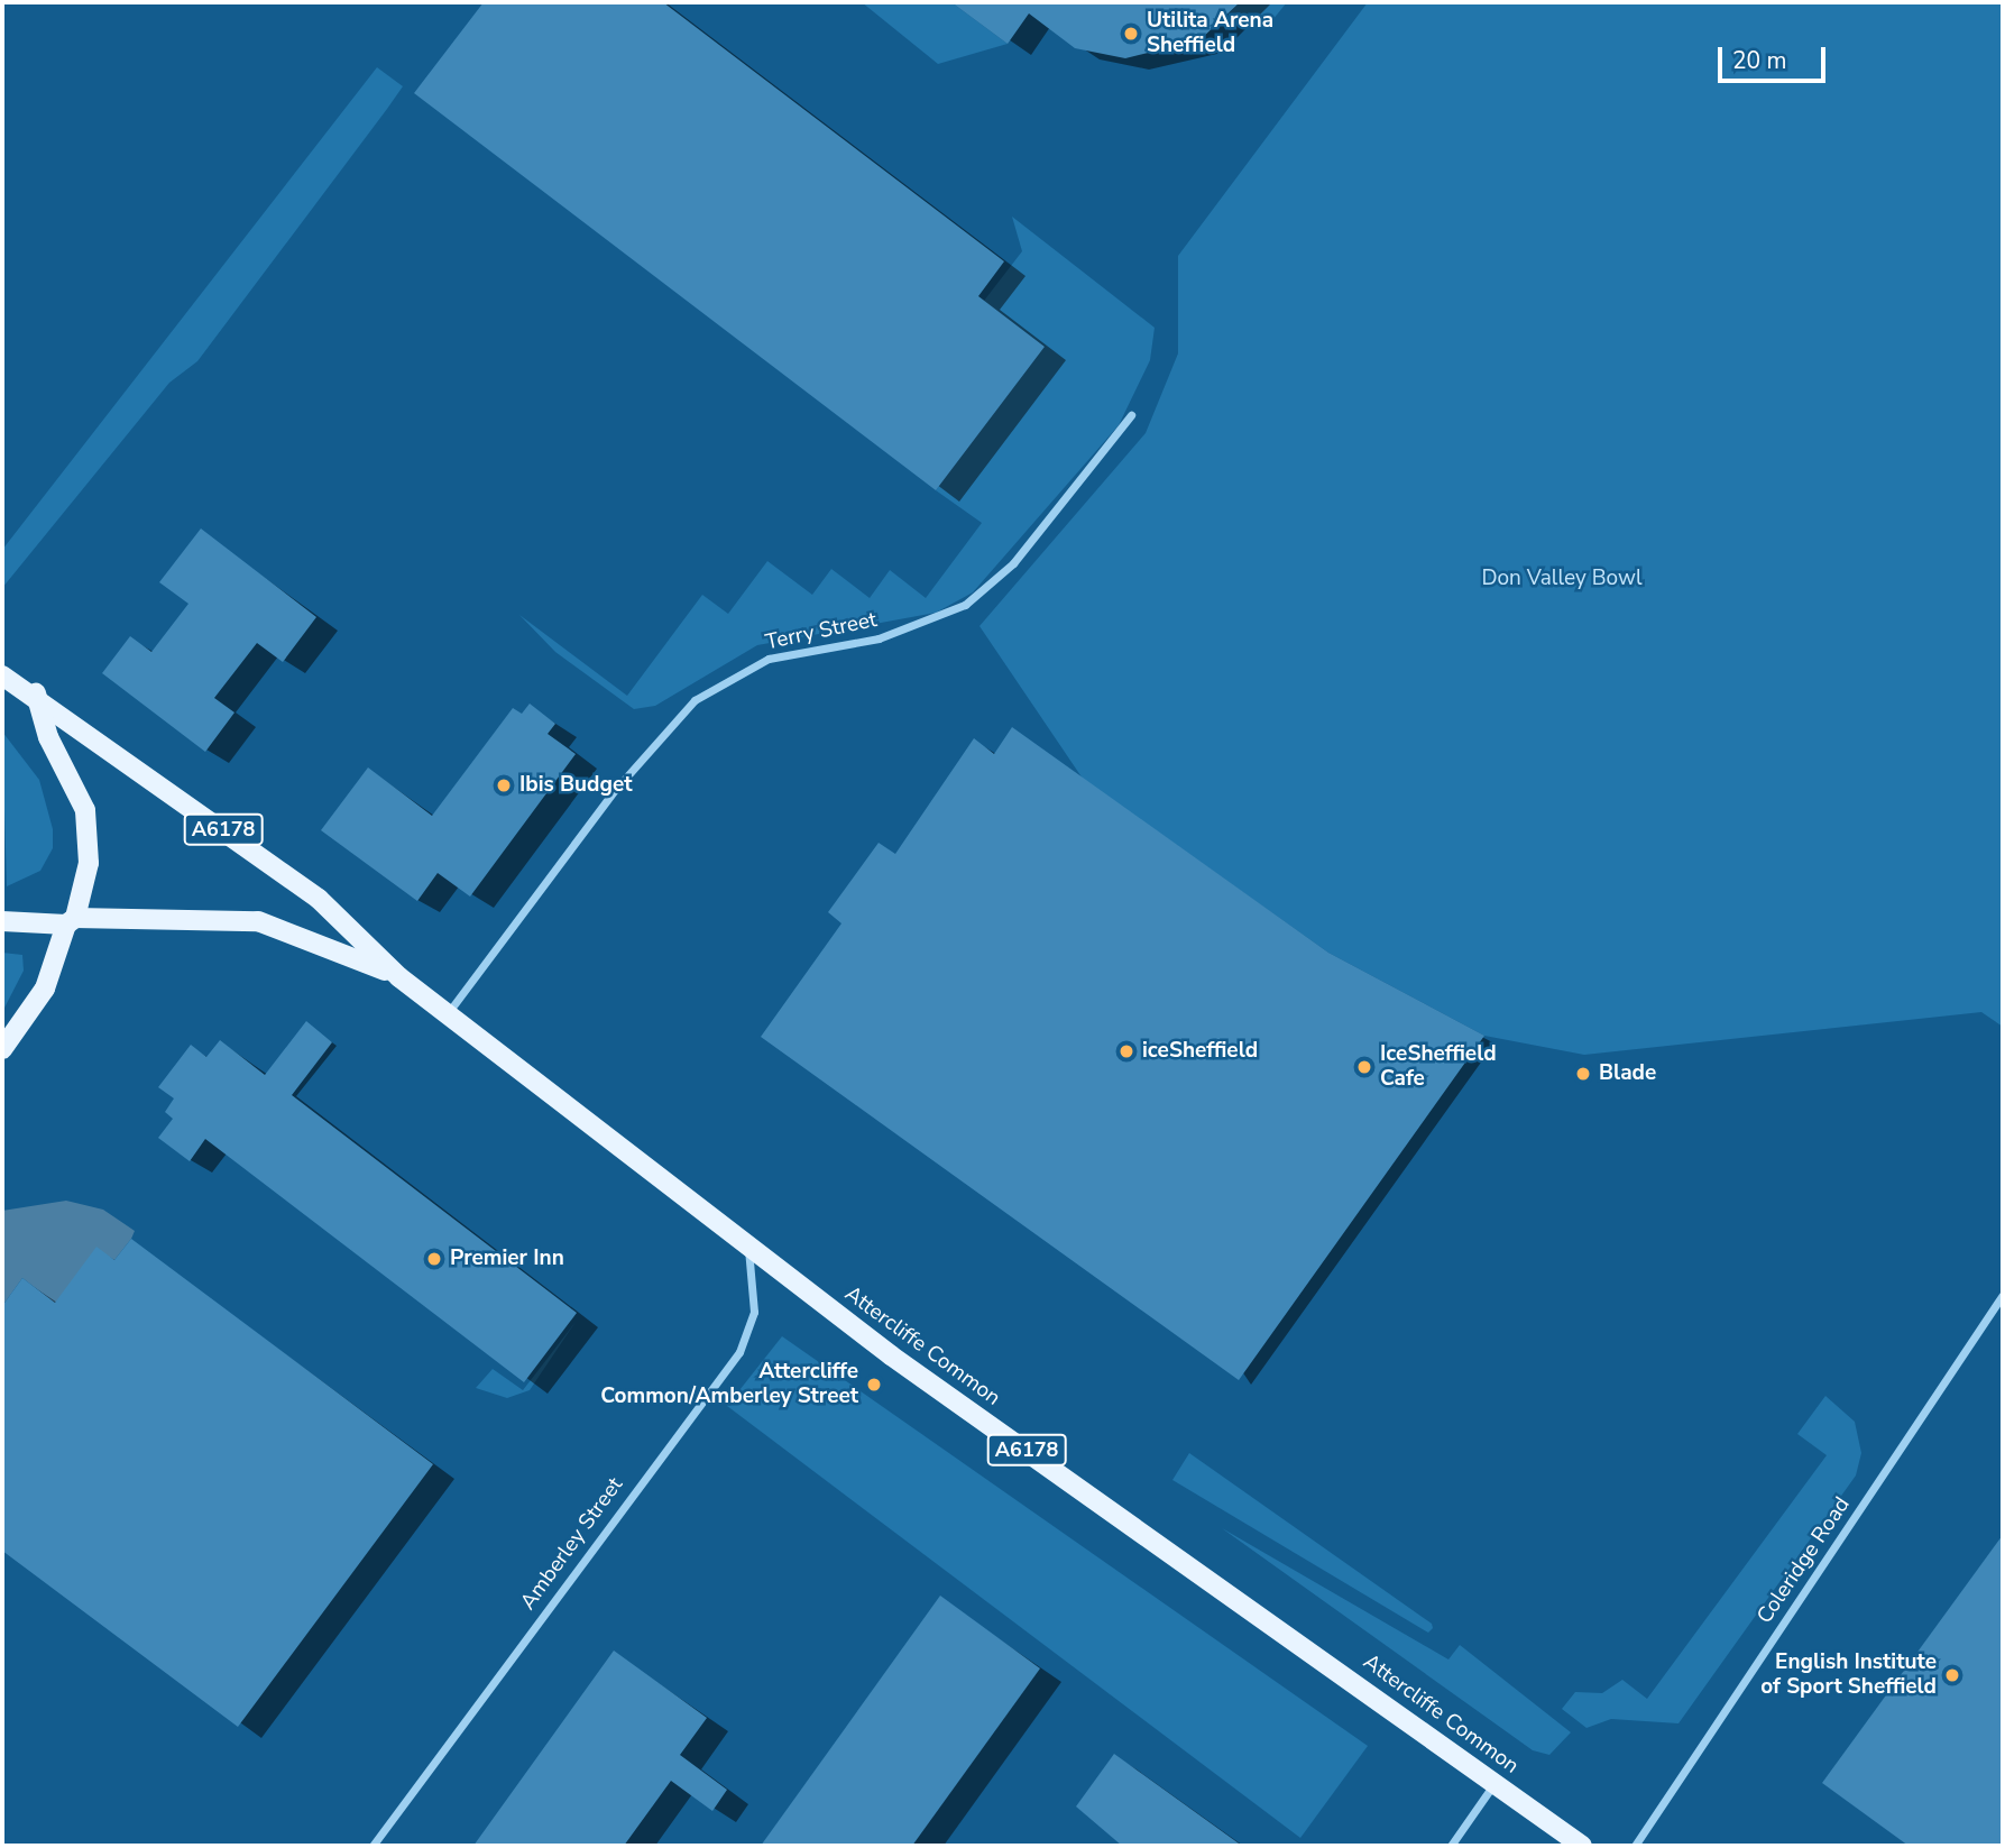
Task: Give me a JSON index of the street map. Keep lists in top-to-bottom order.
{
  "streets": {
    "main road": ["A6178", "Attercliffe Common"],
    "street": ["Terry Street", "Amberley Street", "Coleridge Road"]
  },
  "crossings": [
    ["Terry Street", "Attercliffe Common"],
    ["A6178", "Attercliffe Common"],
    ["Attercliffe Common", "Amberley Street"]
  ],
  "parks": ["Don Valley Bowl"],
  "places": [
    "Utilita Arena Sheffield",
    "Ibis Budget",
    "iceSheffield",
    "IceSheffield Cafe",
    "Blade",
    "Premier Inn",
    "Attercliffe Common/Amberley Street",
    "English Institute of Sport Sheffield"
  ],
  "scale_bar": "20 m"
}
